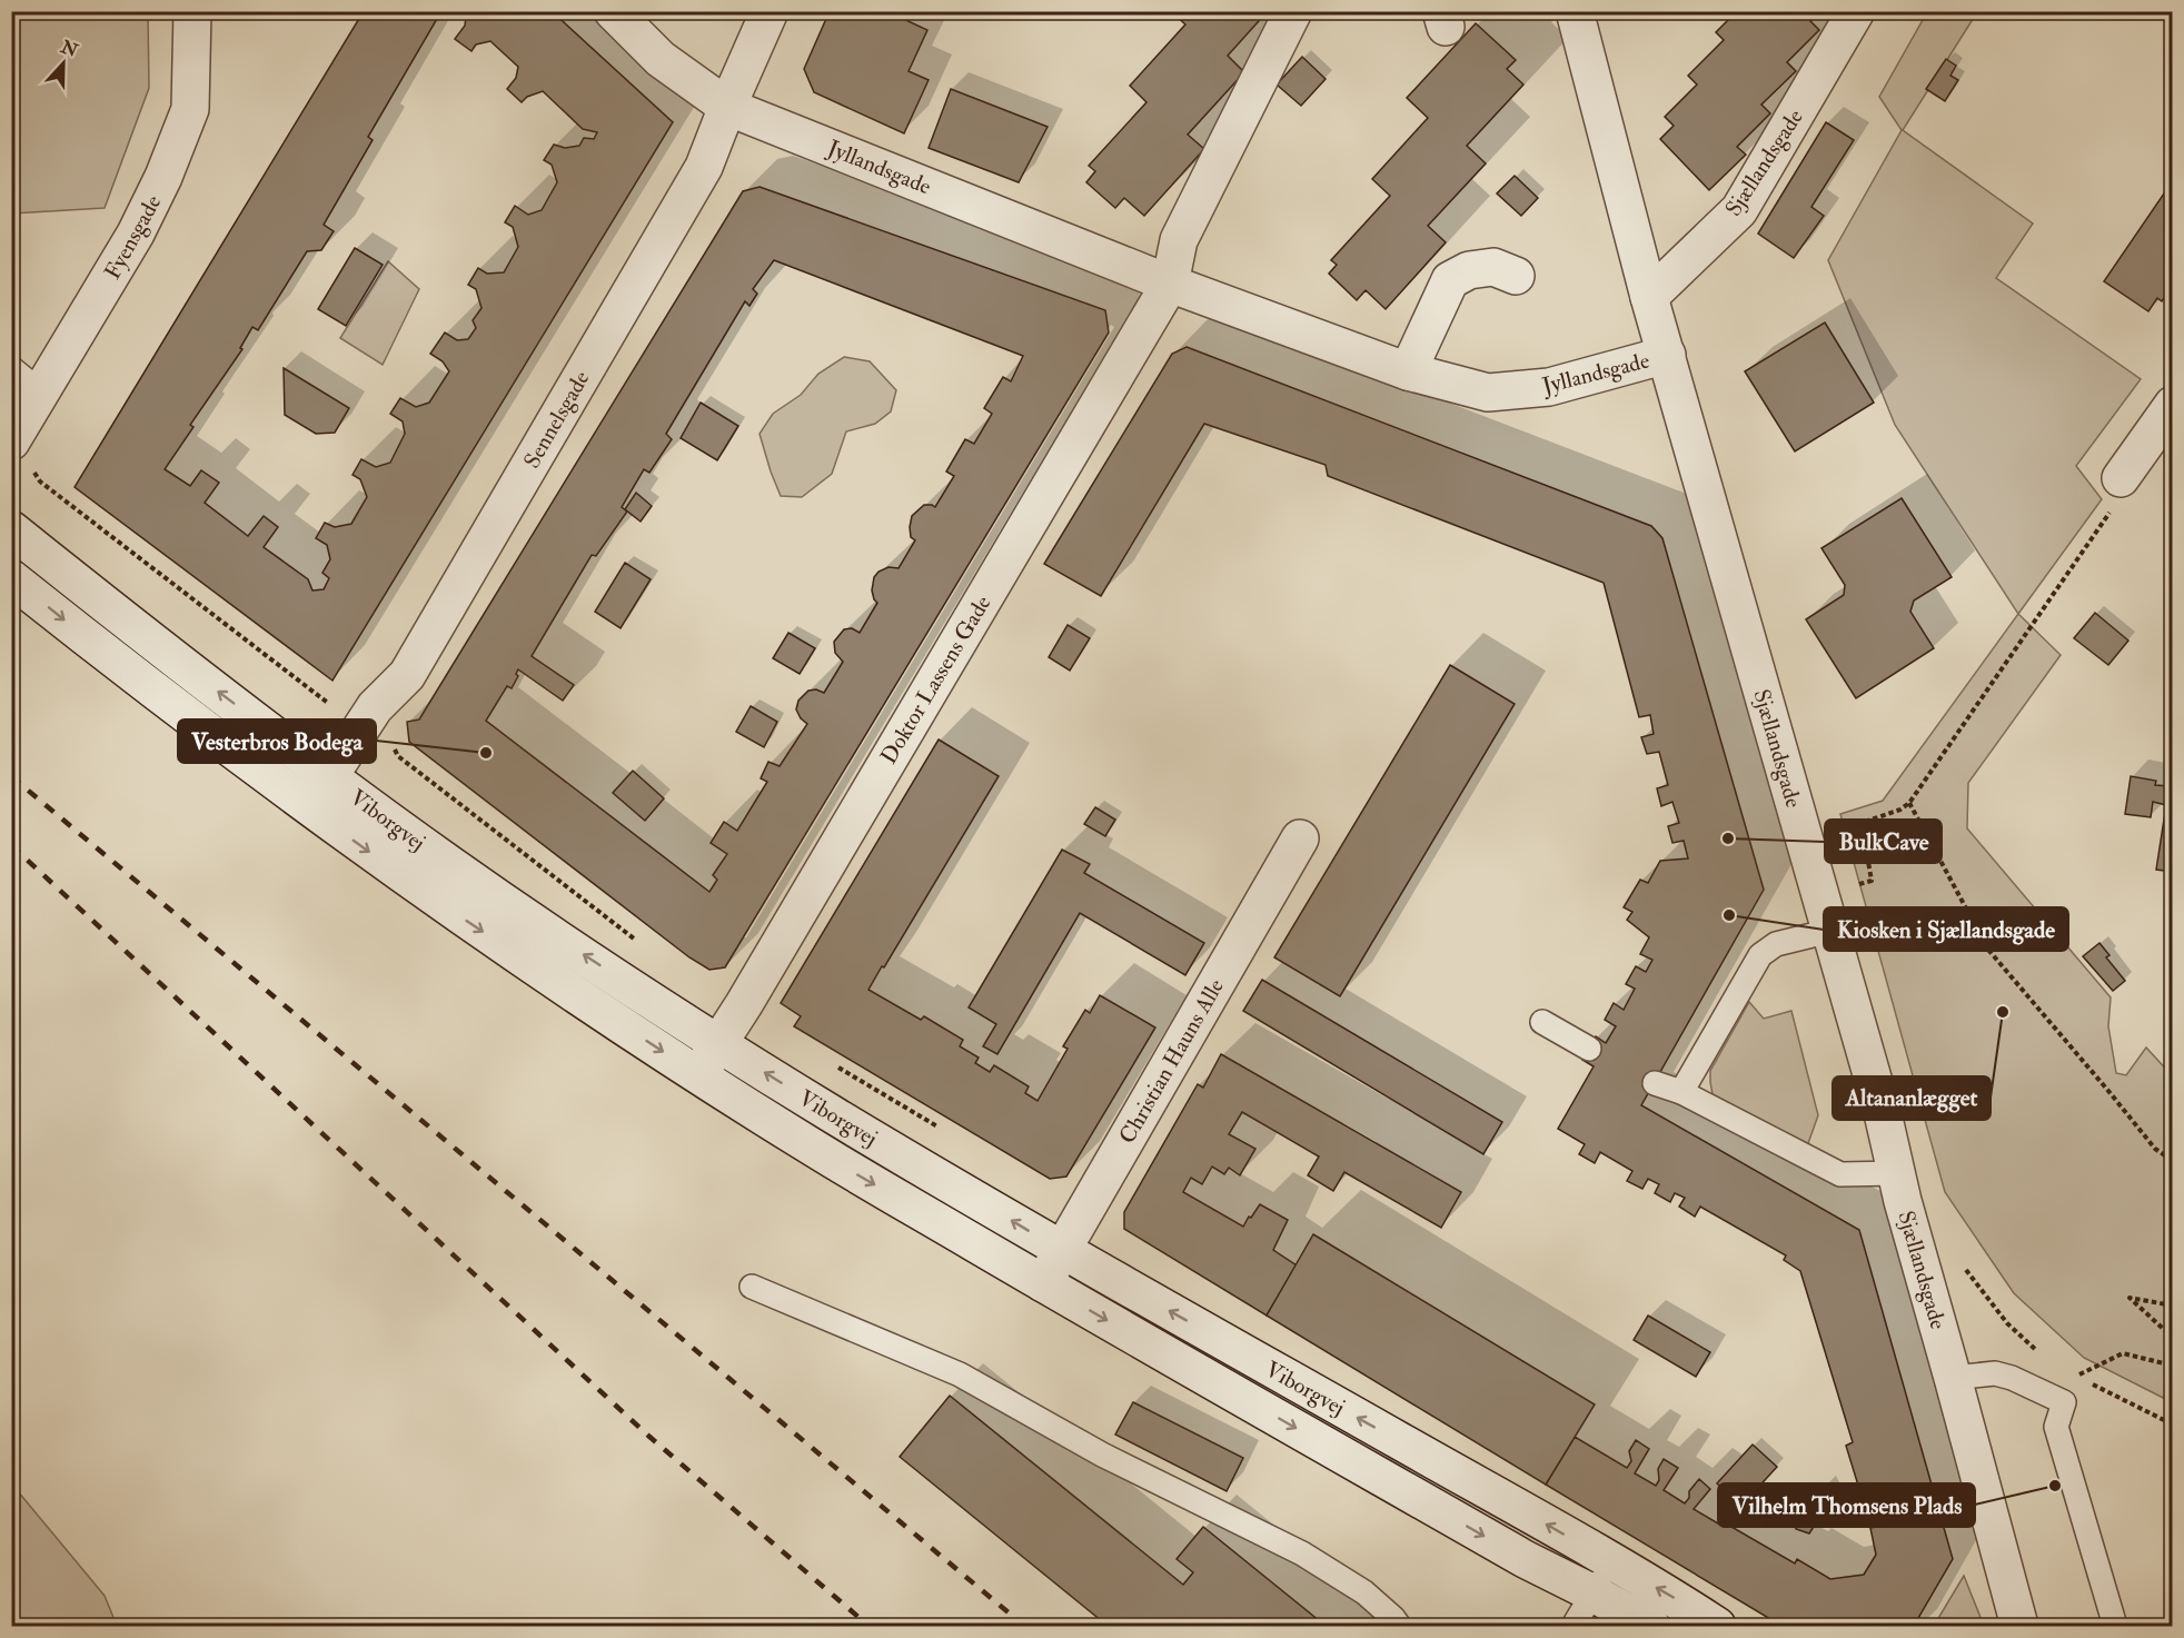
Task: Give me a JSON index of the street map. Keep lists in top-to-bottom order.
{
  "streets": {
    "street": [
      "Sjællandsgade",
      "Jyllandsgade",
      "Fyensgade",
      "Sennelsgade",
      "Doktor Lassens Gade",
      "Viborgvej",
      "Christian Hauns Alle"
    ]
  },
  "crossings": [
    ["Sjællandsgade", "Jyllandsgade"],
    ["Jyllandsgade", "Sennelsgade"],
    ["Jyllandsgade", "Doktor Lassens Gade"],
    ["Sennelsgade", "Viborgvej"],
    ["Doktor Lassens Gade", "Viborgvej"],
    ["Viborgvej", "Christian Hauns Alle"]
  ],
  "places": [
    "Vesterbros Bodega",
    "BulkCave",
    "Kiosken i Sjællandsgade",
    "Altananlægget",
    "Vilhelm Thomsens Plads"
  ],
  "north": "top"
}
